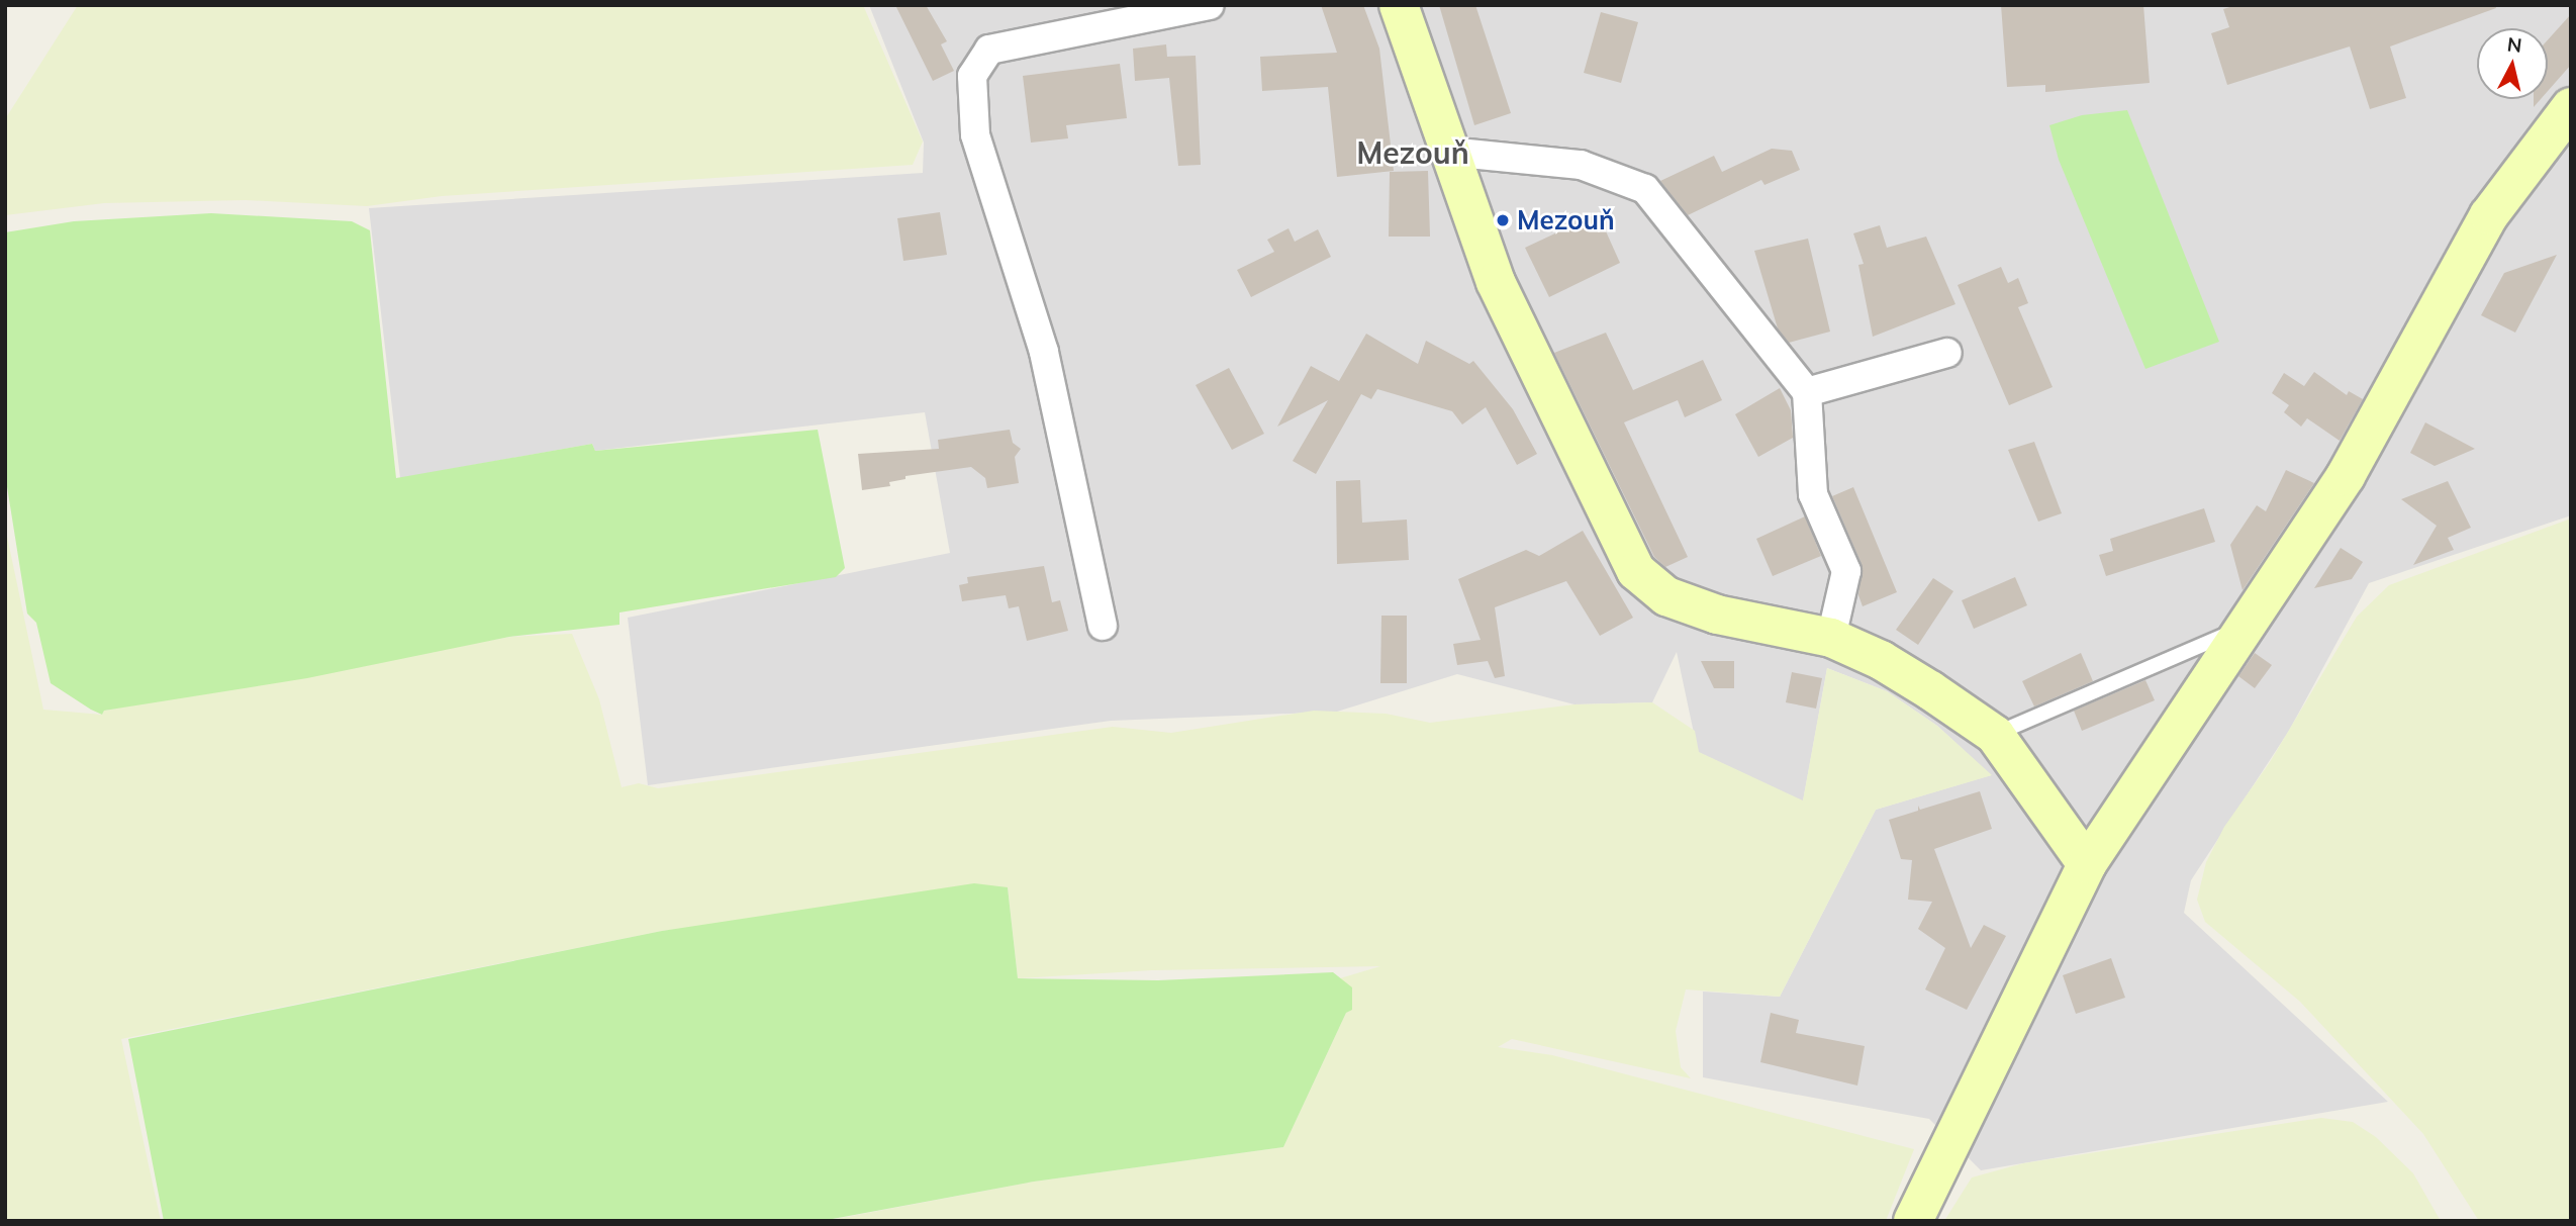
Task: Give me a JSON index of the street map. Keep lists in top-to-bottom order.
{
  "districts": ["Mezouň"],
  "places": ["Mezouň"],
  "north": "top"
}
